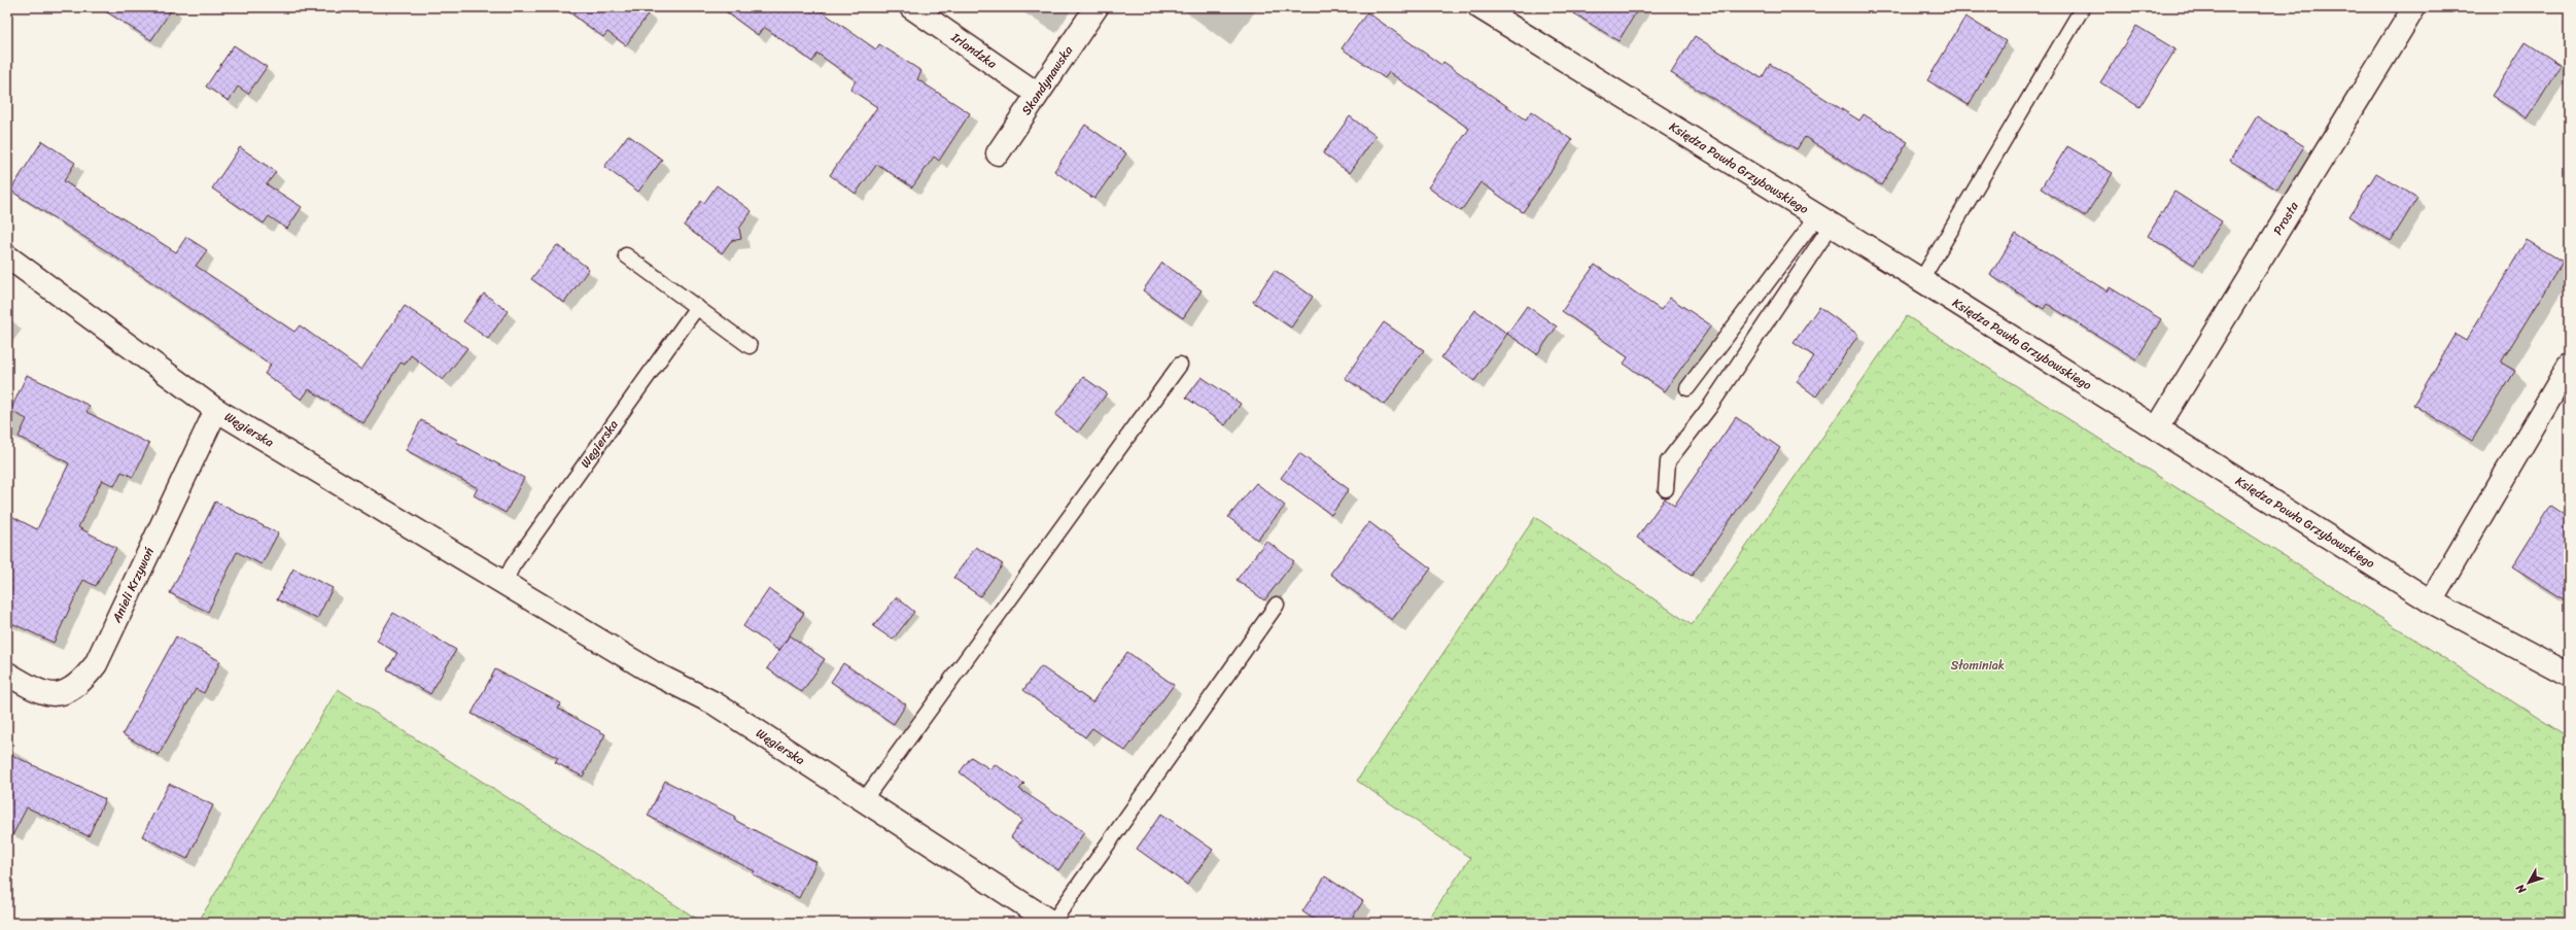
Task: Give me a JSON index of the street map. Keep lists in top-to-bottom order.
{
  "streets": {
    "street": [
      "Irlandzka",
      "Skandynawska",
      "Księdza Pawła Grzybowskiego",
      "Prosta",
      "Węgierska",
      "Anieli Krzywoń"
    ]
  },
  "crossings": [
    ["Irlandzka", "Skandynawska"],
    ["Księdza Pawła Grzybowskiego", "Prosta"],
    ["Węgierska", "Anieli Krzywoń"]
  ],
  "parks": ["Słominiak"],
  "north": "bottom left"
}
